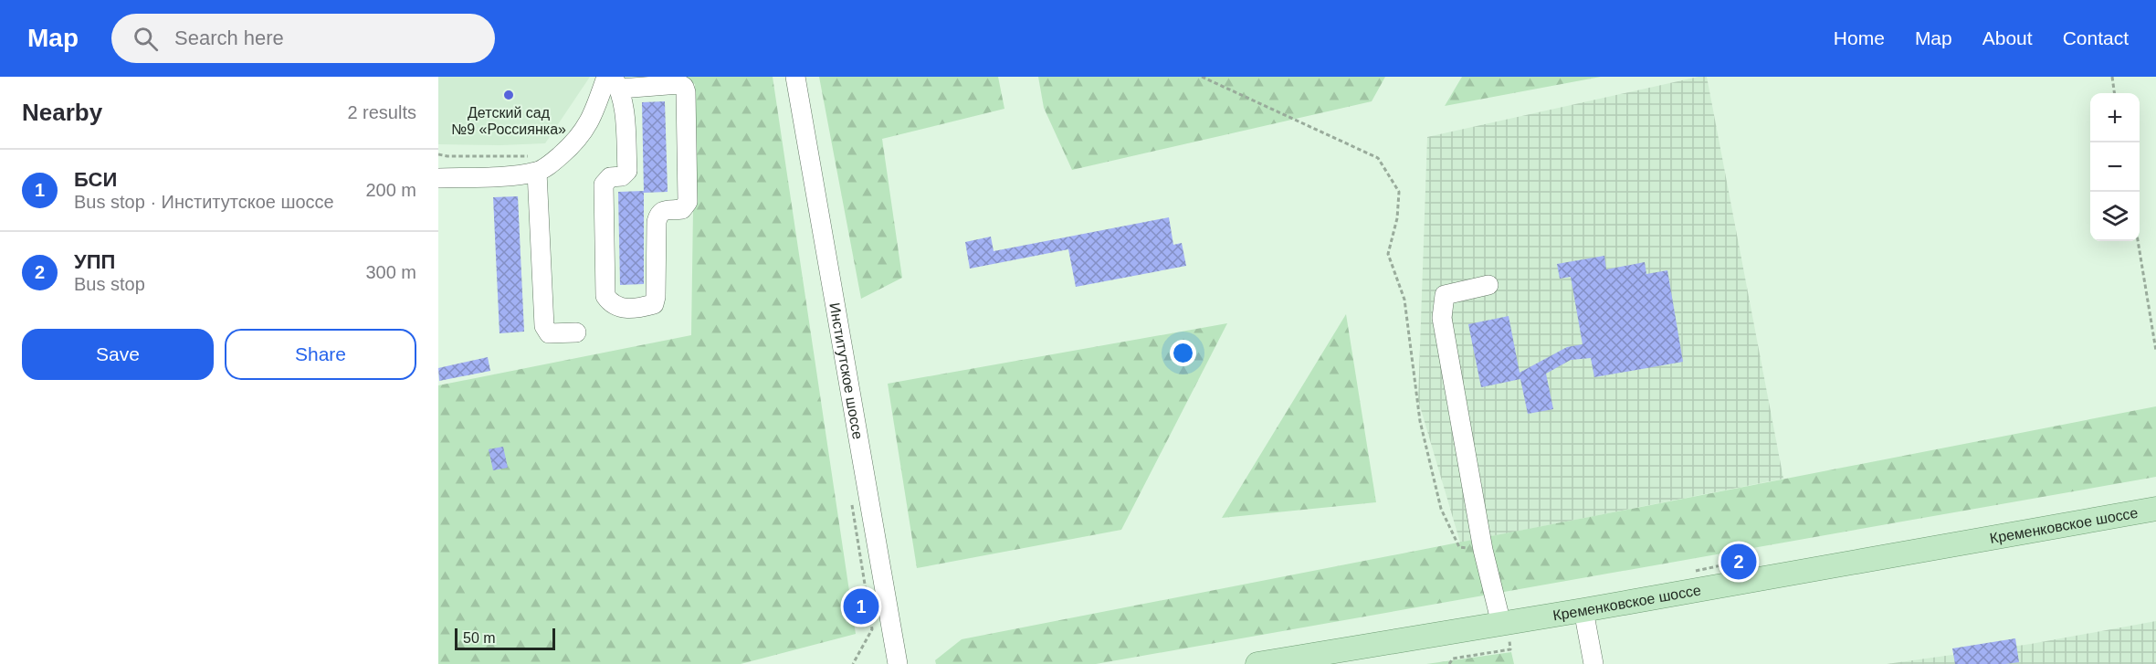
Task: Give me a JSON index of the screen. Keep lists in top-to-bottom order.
{
  "streets": {
    "main road": ["Кременковское шоссе"],
    "street": ["Институтское шоссе"]
  },
  "places": ["Детcкий сад №9 «Россиянка»"],
  "scale_bar": "50 m",
  "page": {
    "header": "Map",
    "search": "Search here",
    "nav": [
      "Home",
      "Map",
      "About",
      "Contact"
    ],
    "heading": ["Nearby", "2 results"],
    "map_buttons": ["+", "−"],
    "list": [
      {
        "mark": "1",
        "name": "БСИ",
        "note": "Bus stop · Институтское шоссе",
        "value": "200 m"
      },
      {
        "mark": "2",
        "name": "УПП",
        "note": "Bus stop",
        "value": "300 m"
      }
    ],
    "buttons": ["Save", "Share"],
    "pins": ["2", "1"],
    "scale": "50 m"
  }
}
